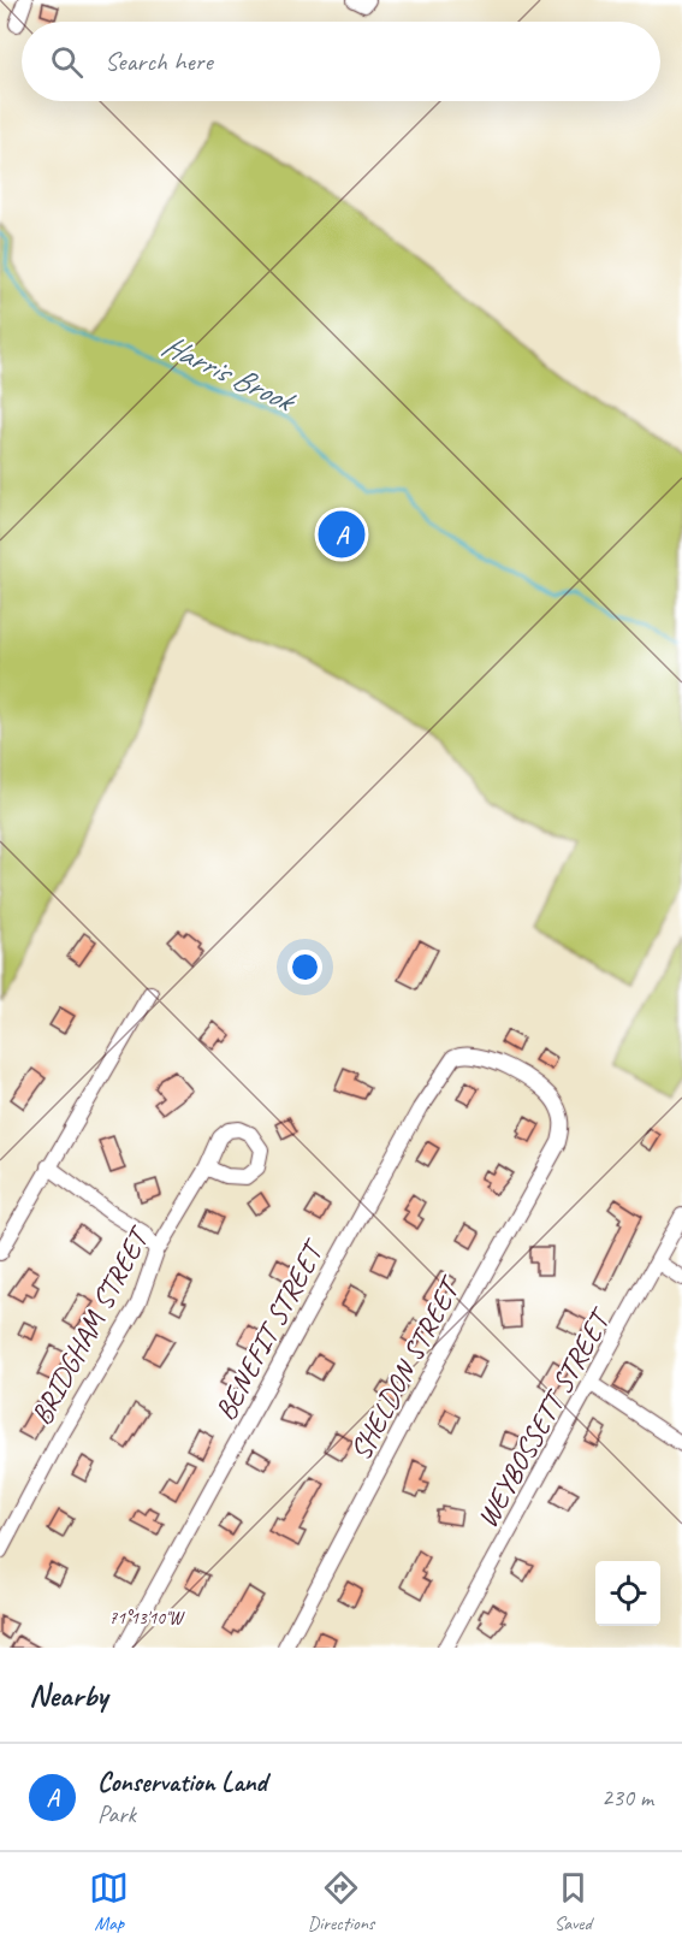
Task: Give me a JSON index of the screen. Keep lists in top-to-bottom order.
{
  "streets": {
    "street": [
      "BRIDGHAM STREET",
      "BENEFIT STREET",
      "SHELDON STREET",
      "WEYBOSSETT STREET"
    ]
  },
  "crossings": [
    ["BENEFIT STREET", "SHELDON STREET"]
  ],
  "water": ["Harris Brook"],
  "page": {
    "search": "Search here",
    "pins": "A",
    "heading": "Nearby",
    "list": [
      {
        "mark": "A",
        "name": "Conservation Land",
        "note": "Park",
        "value": "230 m"
      }
    ],
    "nav": ["Map", "Directions", "Saved"]
  },
  "coordinates": ["71°13'10\"W"]
}
